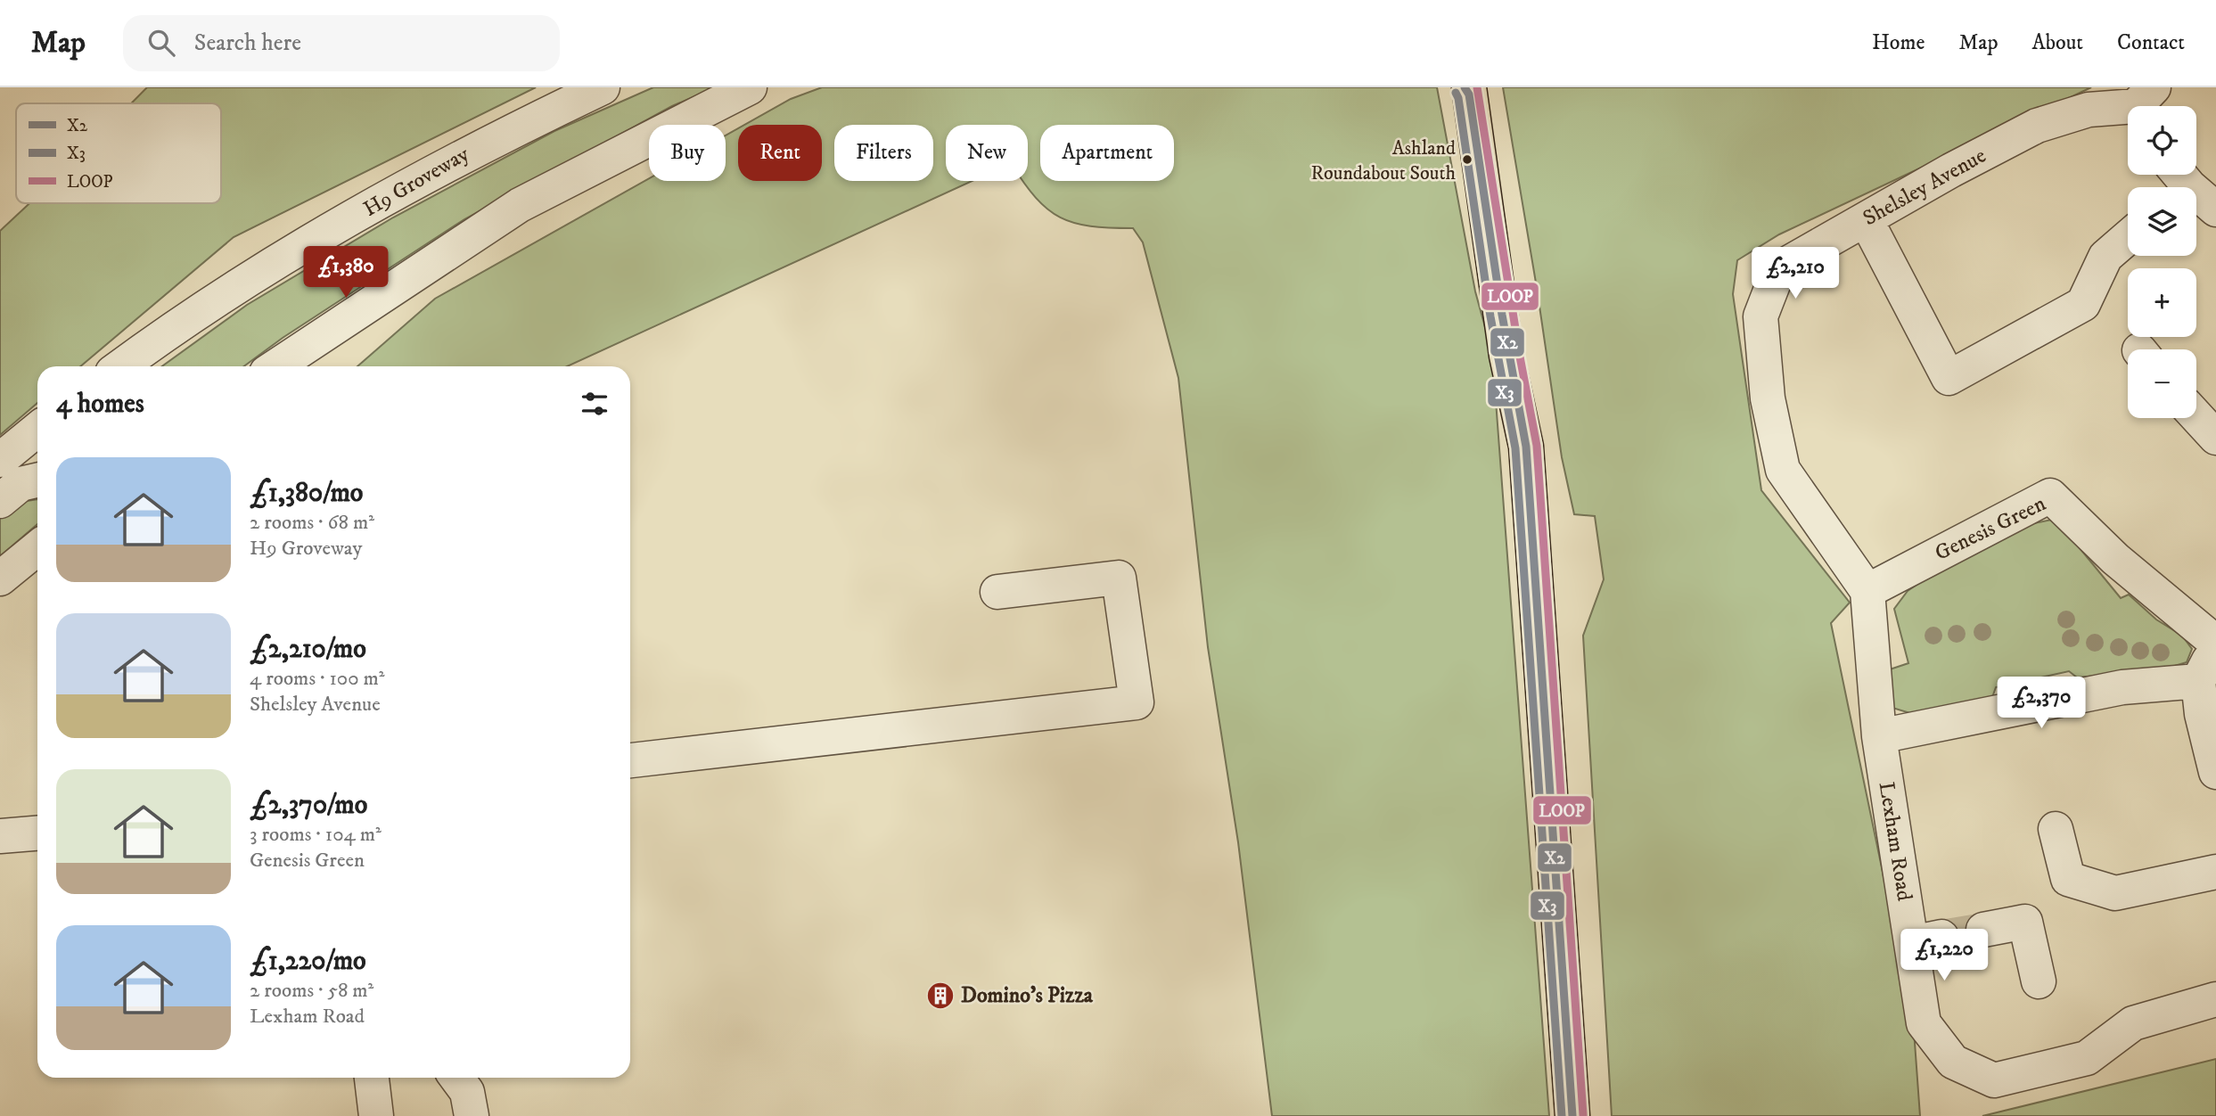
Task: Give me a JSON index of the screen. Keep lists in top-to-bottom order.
{
  "streets": {
    "street": [
      "H9 Groveway",
      "Shelsley Avenue",
      "Genesis Green",
      "Lexham Road"
    ]
  },
  "crossings": [
    ["Shelsley Avenue", "Genesis Green"],
    ["Shelsley Avenue", "Lexham Road"]
  ],
  "places": {
    "other": ["Ashland Roundabout South"],
    "building": ["Domino's Pizza"]
  },
  "lines": ["transit line X2", "transit line LOOP", "transit line X3"],
  "legend": ["X2", "X3", "LOOP"],
  "page": {
    "header": "Map",
    "search": "Search here",
    "nav": [
      "Home",
      "Map",
      "About",
      "Contact"
    ],
    "map_buttons": ["+", "−"],
    "chip": [
      "Buy",
      "Rent",
      "Filters",
      "New",
      "Apartment"
    ],
    "price": [
      "£1,380",
      "£2,210",
      "£2,370",
      "£1,220"
    ],
    "heading": "4 homes",
    "list": [
      {
        "name": "£1,380/mo",
        "note": "2 rooms · 68 m² · H9 Groveway"
      },
      {
        "name": "£2,210/mo",
        "note": "4 rooms · 100 m² · Shelsley Avenue"
      },
      {
        "name": "£2,370/mo",
        "note": "3 rooms · 104 m² · Genesis Green"
      },
      {
        "name": "£1,220/mo",
        "note": "2 rooms · 58 m² · Lexham Road"
      }
    ]
  }
}
